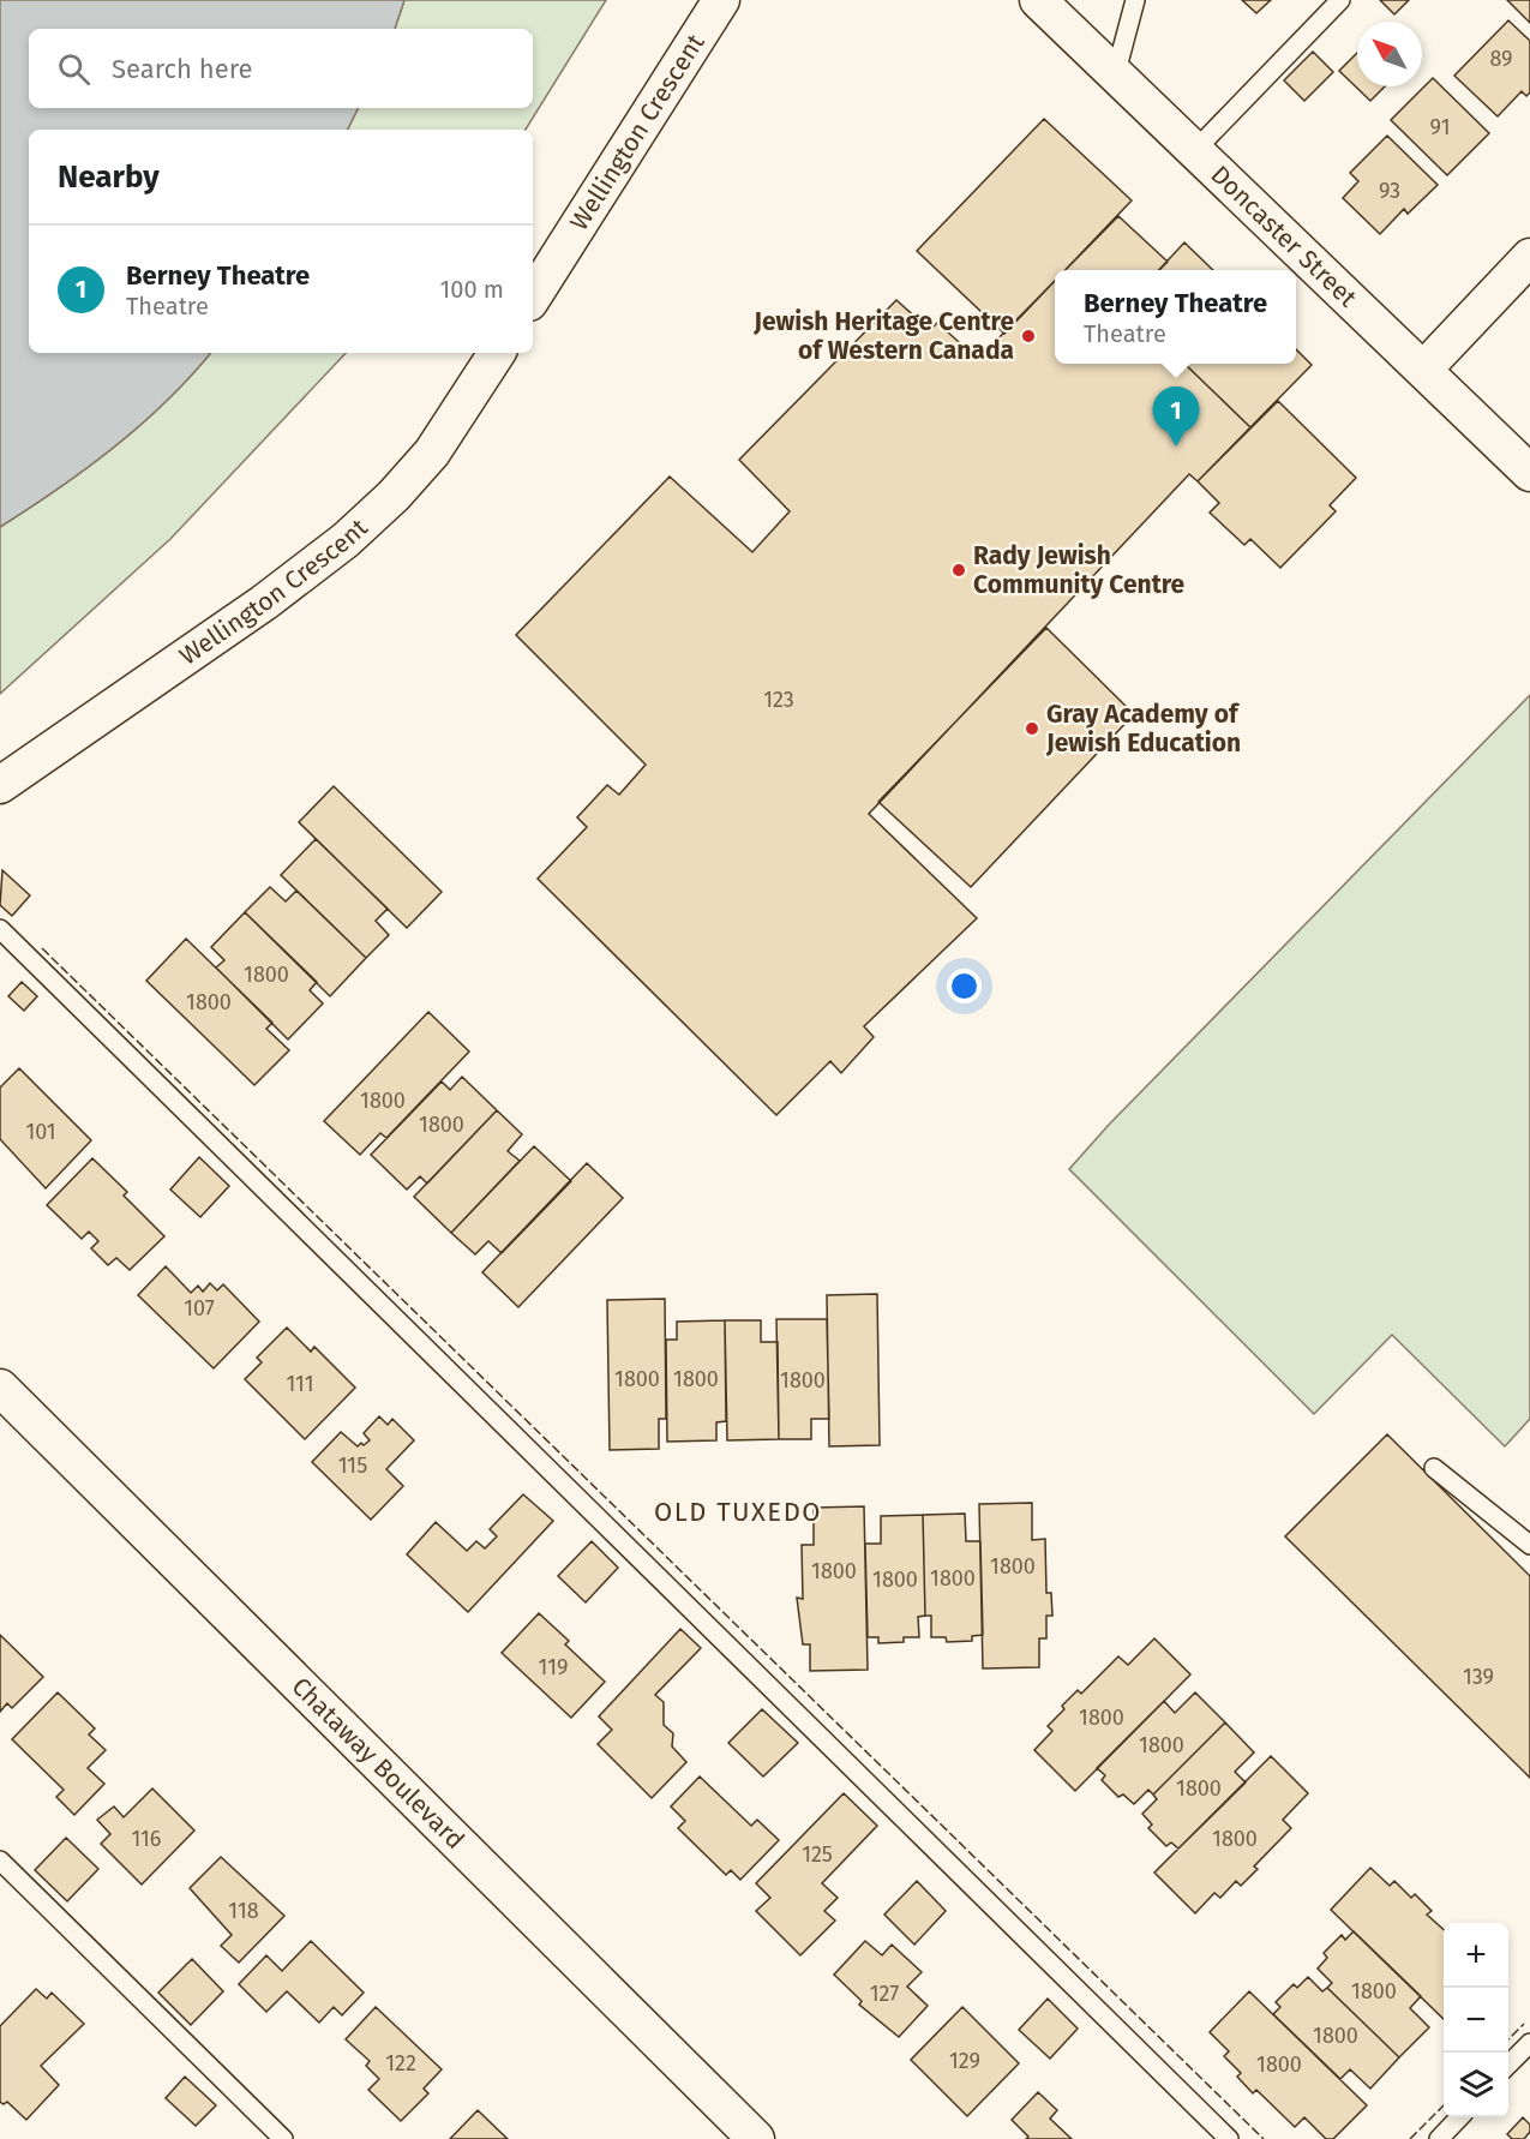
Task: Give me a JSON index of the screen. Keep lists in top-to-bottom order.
{
  "streets": {
    "street": ["Wellington Crescent", "Doncaster Street", "Chataway Boulevard"]
  },
  "districts": ["OLD TUXEDO"],
  "places": ["Jewish Heritage Centre of Western Canada", "Rady Jewish Community Centre", "Gray Academy of Jewish Education"],
  "house_numbers": [
    "89",
    "91",
    "93",
    "123",
    "1800",
    "1800",
    "1800",
    "1800",
    "101",
    "107",
    "1800",
    "1800",
    "1800",
    "111",
    "115",
    "1800",
    "1800",
    "1800",
    "1800",
    "119",
    "139",
    "1800",
    "1800",
    "1800",
    "116",
    "1800",
    "125",
    "118",
    "1800",
    "127",
    "1800",
    "129",
    "122",
    "1800"
  ],
  "north": "top left",
  "page": {
    "search": "Search here",
    "heading": "Nearby",
    "list": [
      {
        "mark": "1",
        "name": "Berney Theatre",
        "note": "Theatre",
        "value": "100 m"
      }
    ],
    "popup": ["Berney Theatre", "Theatre"],
    "pins": "1",
    "map_buttons": ["+", "−"]
  }
}
